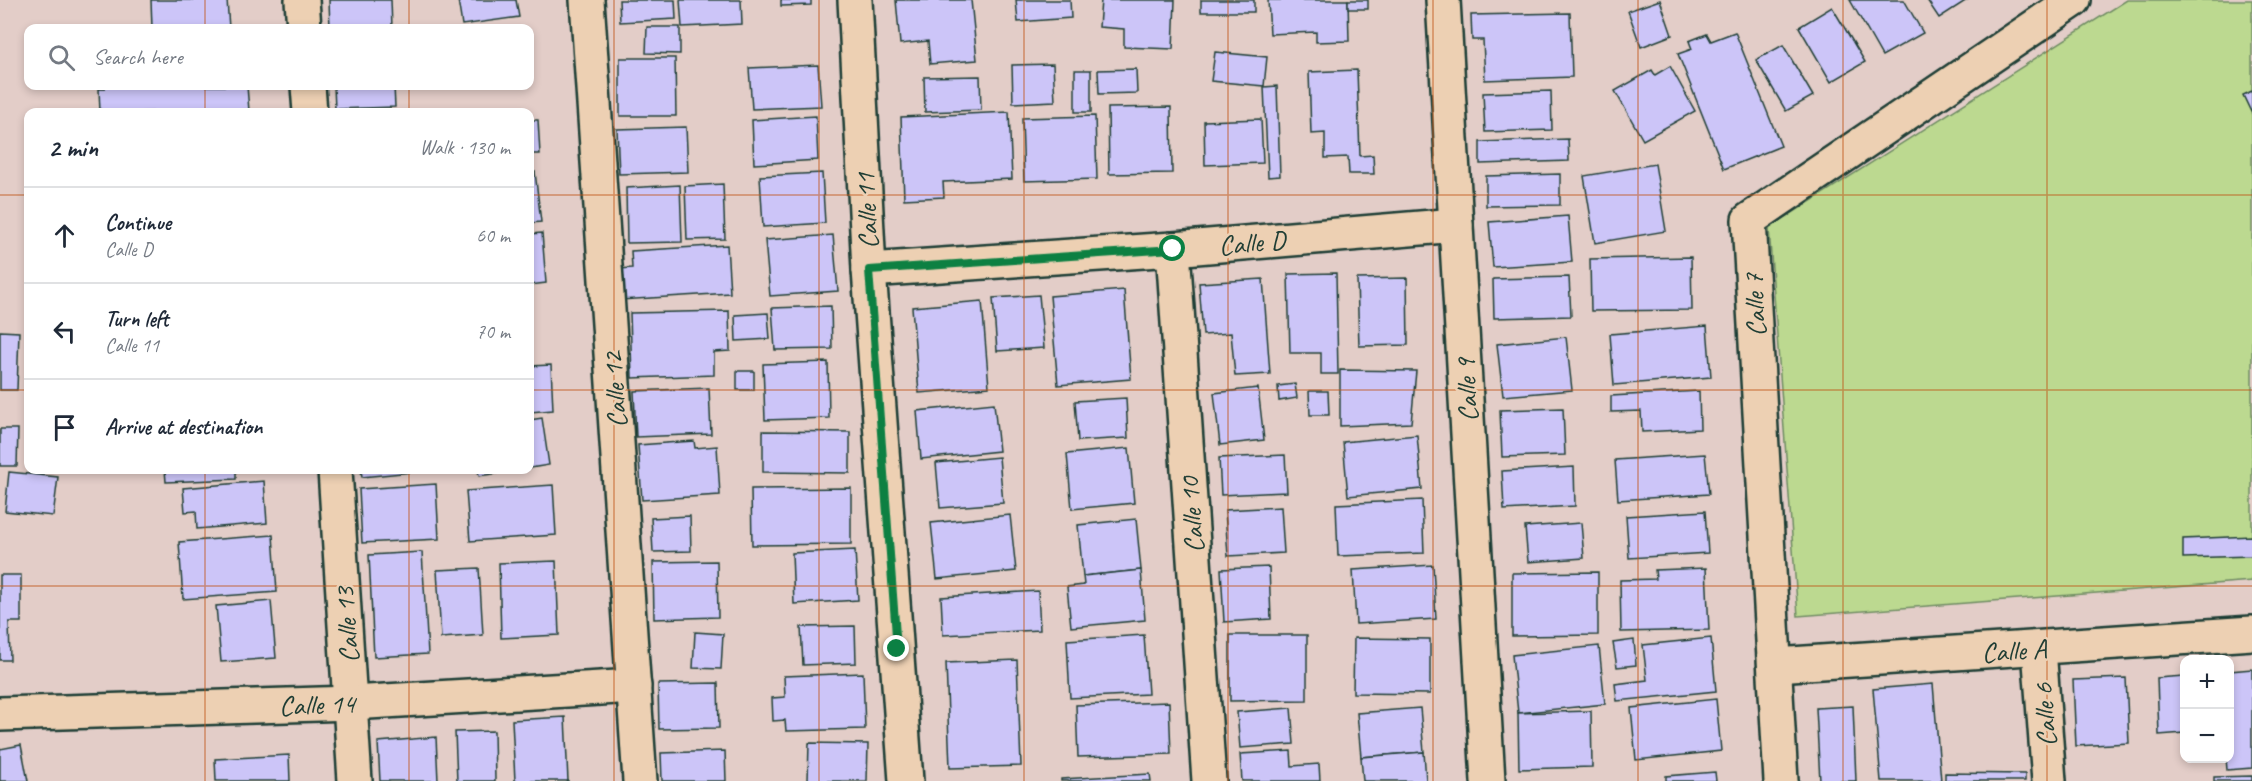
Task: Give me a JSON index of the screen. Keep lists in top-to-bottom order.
{
  "streets": {
    "street": [
      "Calle 11",
      "Calle D",
      "Calle 7",
      "Calle 12",
      "Calle 9",
      "Calle 10",
      "Calle 13",
      "Calle A",
      "Calle 14",
      "Calle 6"
    ]
  },
  "crossings": [
    ["Calle 11", "Calle D"],
    ["Calle D", "Calle 9"],
    ["Calle D", "Calle 10"],
    ["Calle 7", "Calle A"],
    ["Calle 12", "Calle 14"],
    ["Calle 13", "Calle 14"],
    ["Calle A", "Calle 6"]
  ],
  "page": {
    "search": "Search here",
    "heading": ["2 min", "Walk · 130 m"],
    "list": [
      ["Continue", "Calle D", "60 m"],
      ["Turn left", "Calle 11", "70 m"],
      "Arrive at destination"
    ],
    "map_buttons": ["+", "−"]
  }
}
